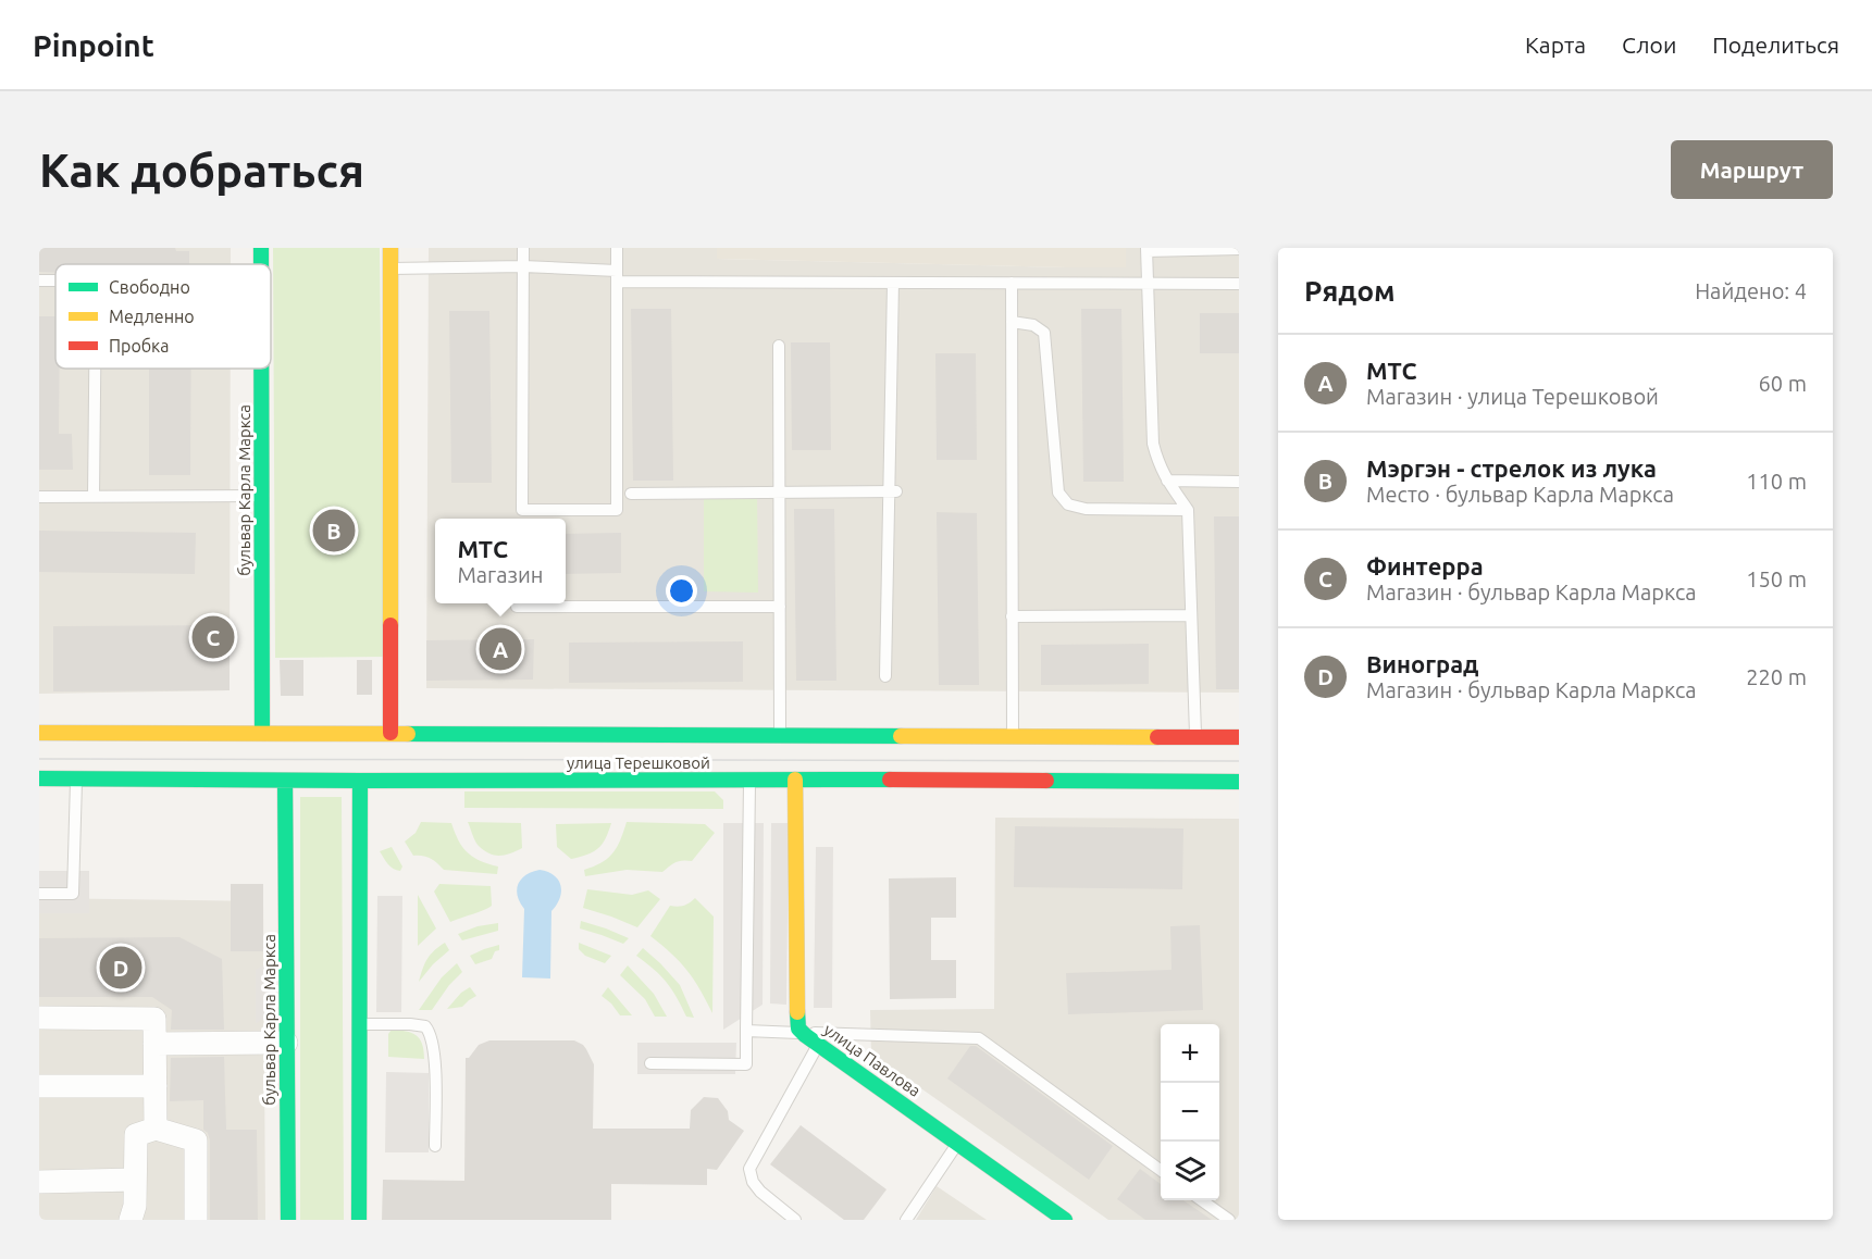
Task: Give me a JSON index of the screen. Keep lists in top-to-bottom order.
{
  "streets": {
    "street": ["бульвар Карла Маркса", "улица Терешковой", "улица Павлова"]
  },
  "crossings": [
    ["бульвар Карла Маркса", "улица Терешковой"],
    ["улица Терешковой", "улица Павлова"]
  ],
  "legend": ["Свободно", "Медленно", "Пробка"],
  "page": {
    "header": "Pinpoint",
    "nav": ["Карта", "Слои", "Поделиться"],
    "buttons": "Маршрут",
    "title": "Как добраться",
    "heading": ["Рядом", "Найдено: 4"],
    "list": [
      {
        "mark": "A",
        "name": "МТС",
        "note": "Магазин · улица Терешковой",
        "value": "60 m"
      },
      {
        "mark": "B",
        "name": "Мэргэн - стрелок из лука",
        "note": "Место · бульвар Карла Маркса",
        "value": "110 m"
      },
      {
        "mark": "C",
        "name": "Финтерра",
        "note": "Магазин · бульвар Карла Маркса",
        "value": "150 m"
      },
      {
        "mark": "D",
        "name": "Виноград",
        "note": "Магазин · бульвар Карла Маркса",
        "value": "220 m"
      }
    ],
    "pins": [
      "B",
      "C",
      "A",
      "D"
    ],
    "popup": ["МТС", "Магазин"],
    "map_buttons": ["+", "−"]
  }
}
